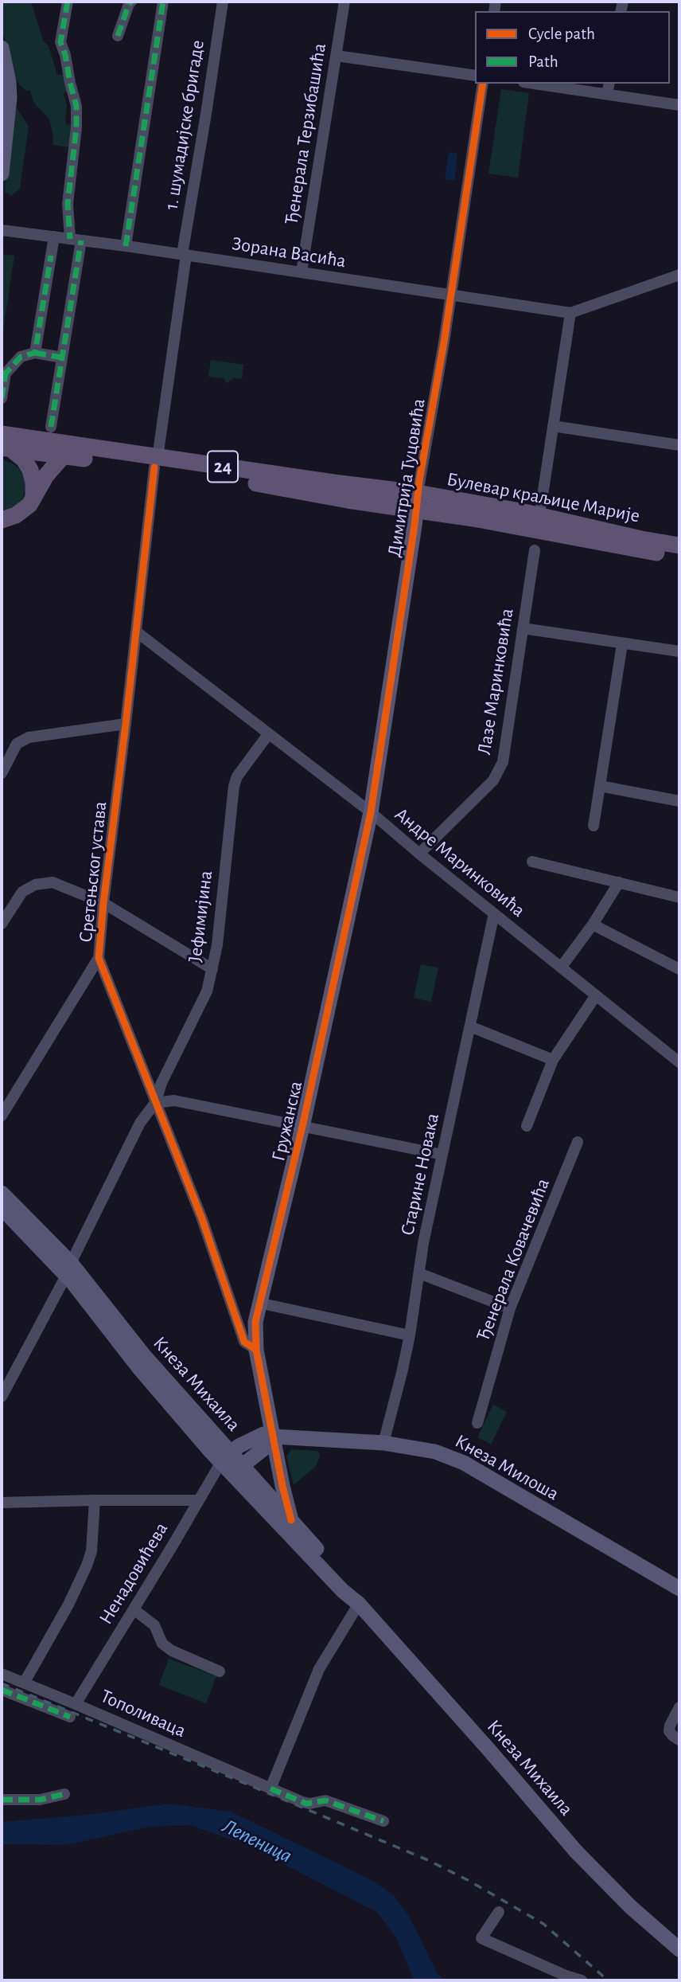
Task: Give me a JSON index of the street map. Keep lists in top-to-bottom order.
{
  "streets": {
    "main road": ["24", "Булевар краљице Марије"],
    "street": [
      "1. шумадијске бригаде",
      "Ђенерала Терзибашића",
      "Зорана Васића",
      "Димитрија Туцовића",
      "Лазе Маринковића",
      "Андре Маринковића",
      "Сретењског устава",
      "Јефимијина",
      "Гружанска",
      "Старине Новака",
      "Ђенерала Ковачевића",
      "Кнеза Михаила",
      "Кнеза Милоша",
      "Ненадовићева",
      "Тополиваца"
    ]
  },
  "crossings": [
    ["1. шумадијске бригаде", "Зорана Васића"],
    ["1. шумадијске бригаде", "Булевар краљице Марије"],
    ["1. шумадијске бригаде", "Сретењског устава"],
    ["Ђенерала Терзибашића", "Зорана Васића"],
    ["Зорана Васића", "Димитрија Туцовића"],
    ["Димитрија Туцовића", "Булевар краљице Марије"],
    ["Димитрија Туцовића", "Андре Маринковића"],
    ["Димитрија Туцовића", "Гружанска"],
    ["Булевар краљице Марије", "Сретењског устава"],
    ["Лазе Маринковића", "Андре Маринковића"],
    ["Андре Маринковића", "Сретењског устава"],
    ["Андре Маринковића", "Јефимијина"],
    ["Андре Маринковића", "Гружанска"],
    ["Андре Маринковића", "Старине Новака"],
    ["Сретењског устава", "Јефимијина"],
    ["Сретењског устава", "Гружанска"],
    ["Јефимијина", "Кнеза Михаила"],
    ["Гружанска", "Кнеза Михаила"],
    ["Гружанска", "Кнеза Милоша"],
    ["Старине Новака", "Кнеза Милоша"],
    ["Кнеза Михаила", "Ненадовићева"],
    ["Ненадовићева", "Тополиваца"]
  ],
  "water": ["Лепеница"],
  "legend": ["Cycle path", "Path"]
}
